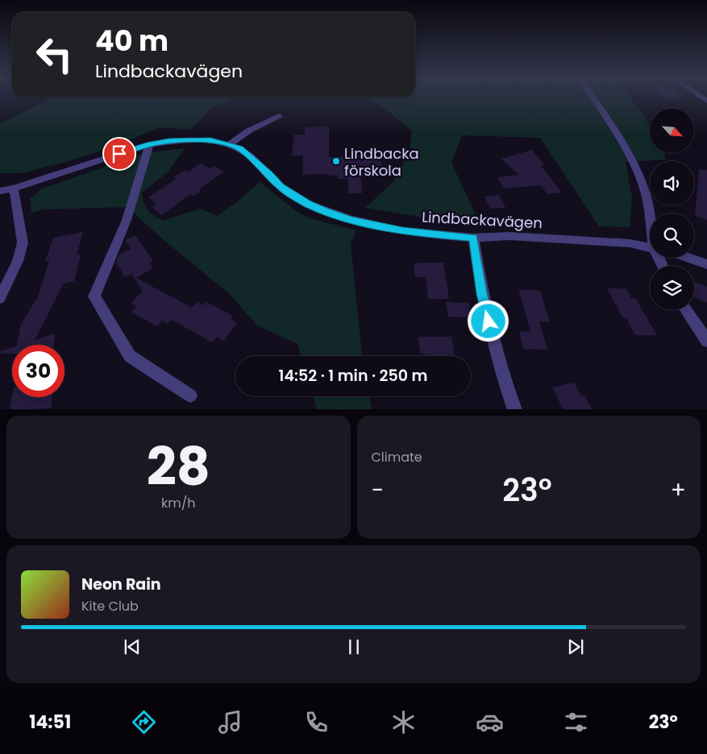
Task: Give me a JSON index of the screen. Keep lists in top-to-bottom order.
{
  "streets": {
    "street": ["Lindbackavägen"]
  },
  "places": ["Lindbacka förskola"],
  "north": "bottom right",
  "page": {
    "turn": ["40 m", "Lindbackavägen"],
    "limit": "30",
    "trip": "14:52 · 1 min · 250 m",
    "tile": [
      ["28", "km/h"],
      "Climate"
    ],
    "heat": ["−", "23°", "+"],
    "song": ["Neon Rain", "Kite Club"],
    "tabs": ["14:51", "23°"]
  }
}
